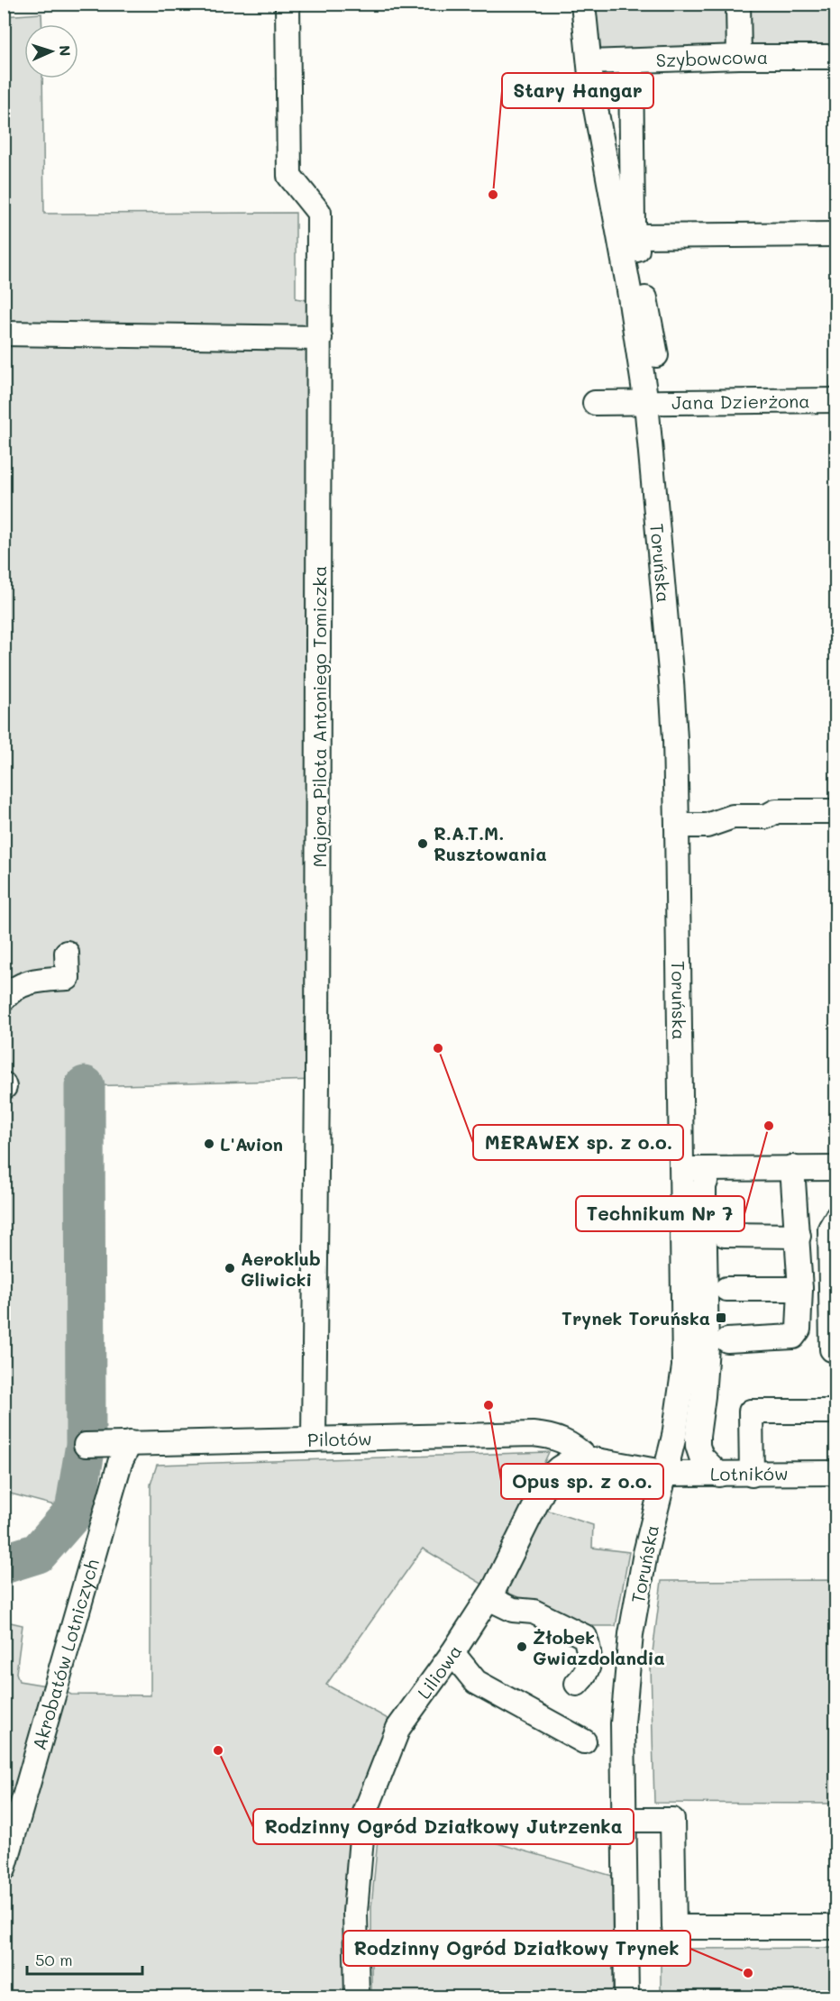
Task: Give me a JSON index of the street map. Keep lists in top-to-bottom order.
{
  "streets": {
    "street": [
      "Szybowcowa",
      "Jana Dzierżona",
      "Toruńska",
      "Majora Pilota Antoniego Tomiczka",
      "Pilotów",
      "Lotników",
      "Akrobatów Lotniczych",
      "Liliowa"
    ]
  },
  "crossings": [
    ["Szybowcowa", "Toruńska"],
    ["Jana Dzierżona", "Toruńska"],
    ["Toruńska", "Lotników"],
    ["Toruńska", "Liliowa"],
    ["Majora Pilota Antoniego Tomiczka", "Pilotów"],
    ["Pilotów", "Akrobatów Lotniczych"],
    ["Pilotów", "Liliowa"],
    ["Lotników", "Liliowa"]
  ],
  "places": {
    "other": [
      "Stary Hangar",
      "R.A.T.M. Rusztowania",
      "MERAWEX sp. z o.o.",
      "Technikum Nr 7",
      "L'Avion",
      "Aeroklub Gliwicki",
      "Opus sp. z o.o.",
      "Żłobek Gwiazdolandia",
      "Rodzinny Ogród Działkowy Jutrzenka",
      "Rodzinny Ogród Działkowy Trynek"
    ],
    "transit": ["Trynek Toruńska"]
  },
  "scale_bar": "50 m",
  "north": "right"
}
